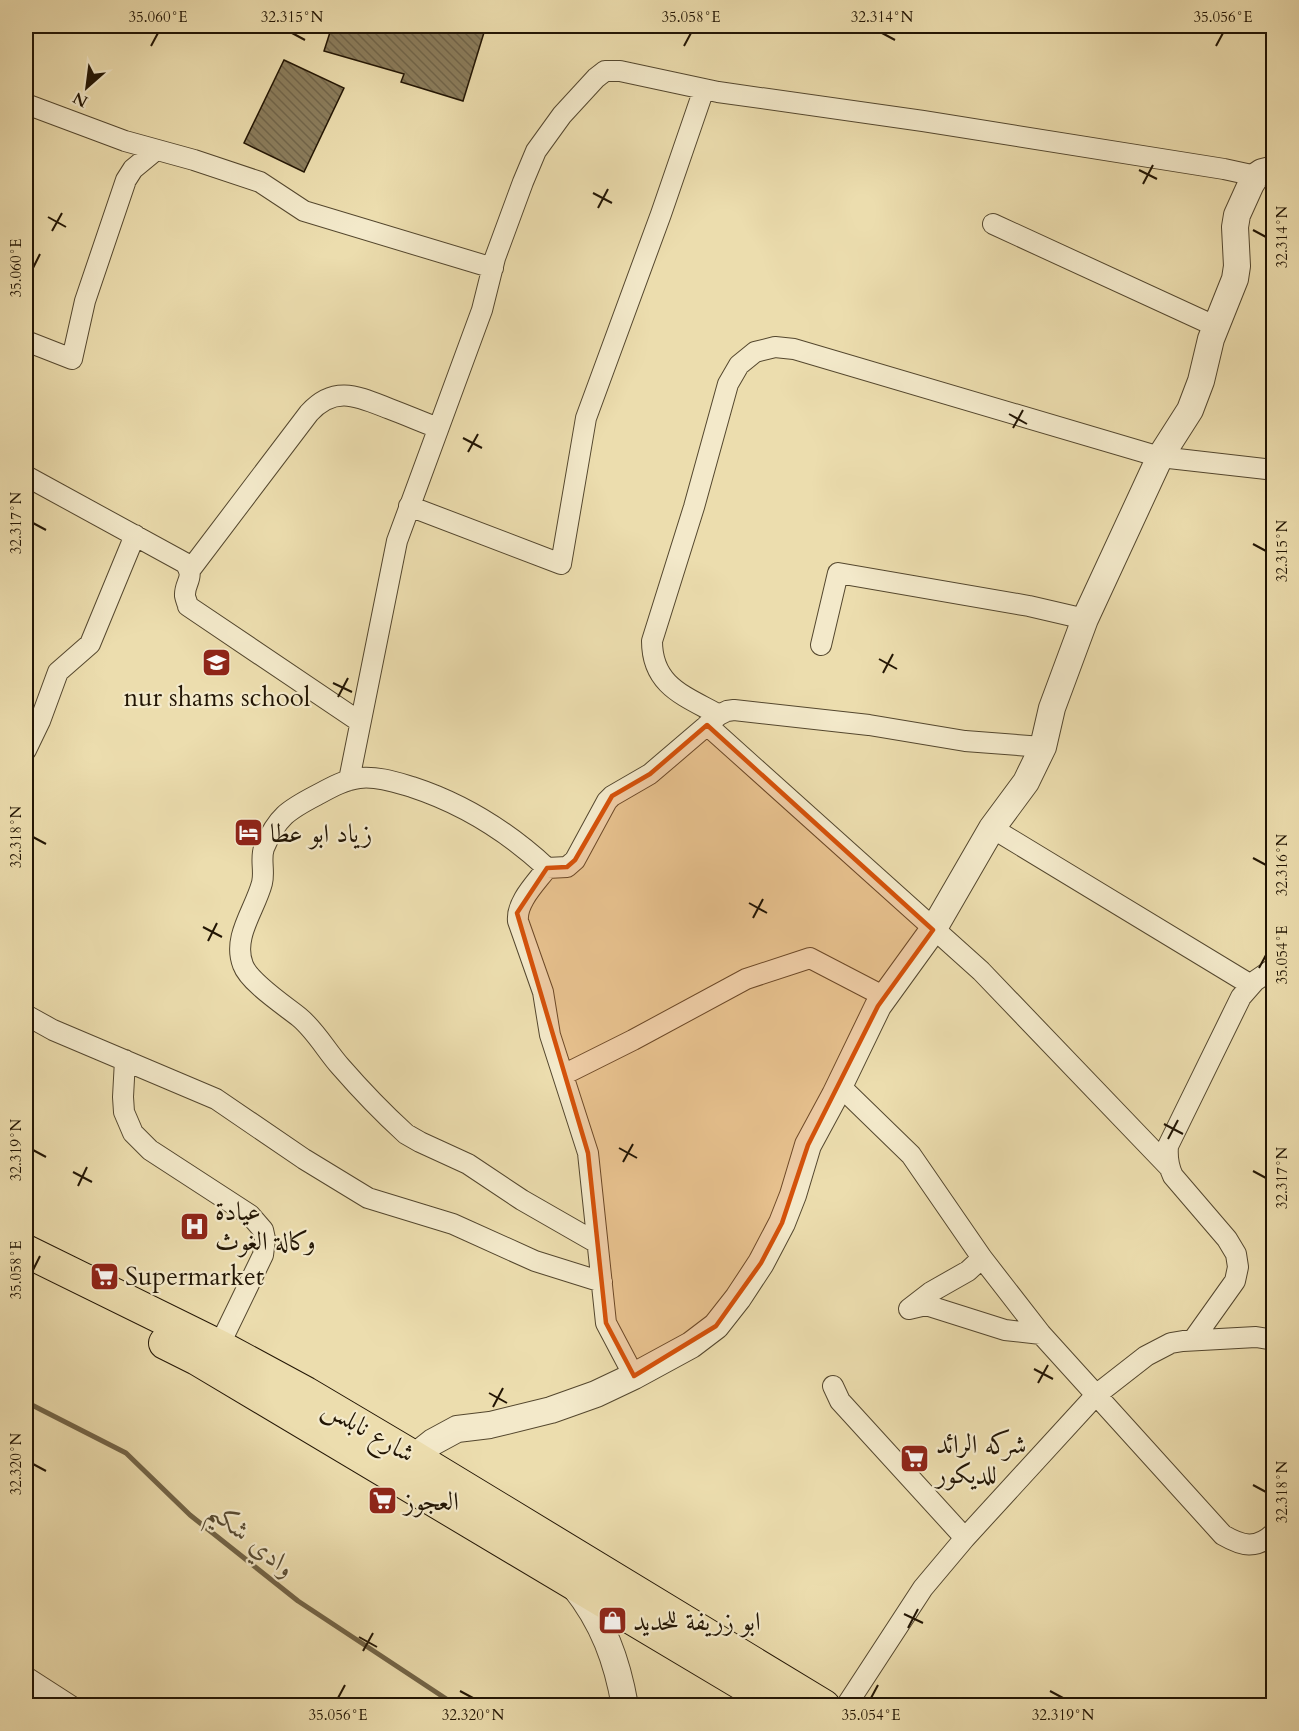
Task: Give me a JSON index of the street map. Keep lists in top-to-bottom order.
{
  "streets": {
    "main road": ["شارع نابلس"]
  },
  "water": ["وادي شكيم"],
  "places": {
    "school or university": ["nur shams school"],
    "hotel": ["زياد ابو عطا"],
    "hospital": ["عيادة وكالة الغوث"],
    "supermarket": ["Supermarket", "شركه الرائد للديكور", "العجوز"],
    "shop": ["ابو زريفة للحديد"]
  },
  "north": "bottom left",
  "coordinates": [
    "35.060°E",
    "32.315°N",
    "35.058°E",
    "32.314°N",
    "35.056°E",
    "32.317°N",
    "32.318°N",
    "32.316°N",
    "35.054°E",
    "32.319°N",
    "32.320°N"
  ]
}
